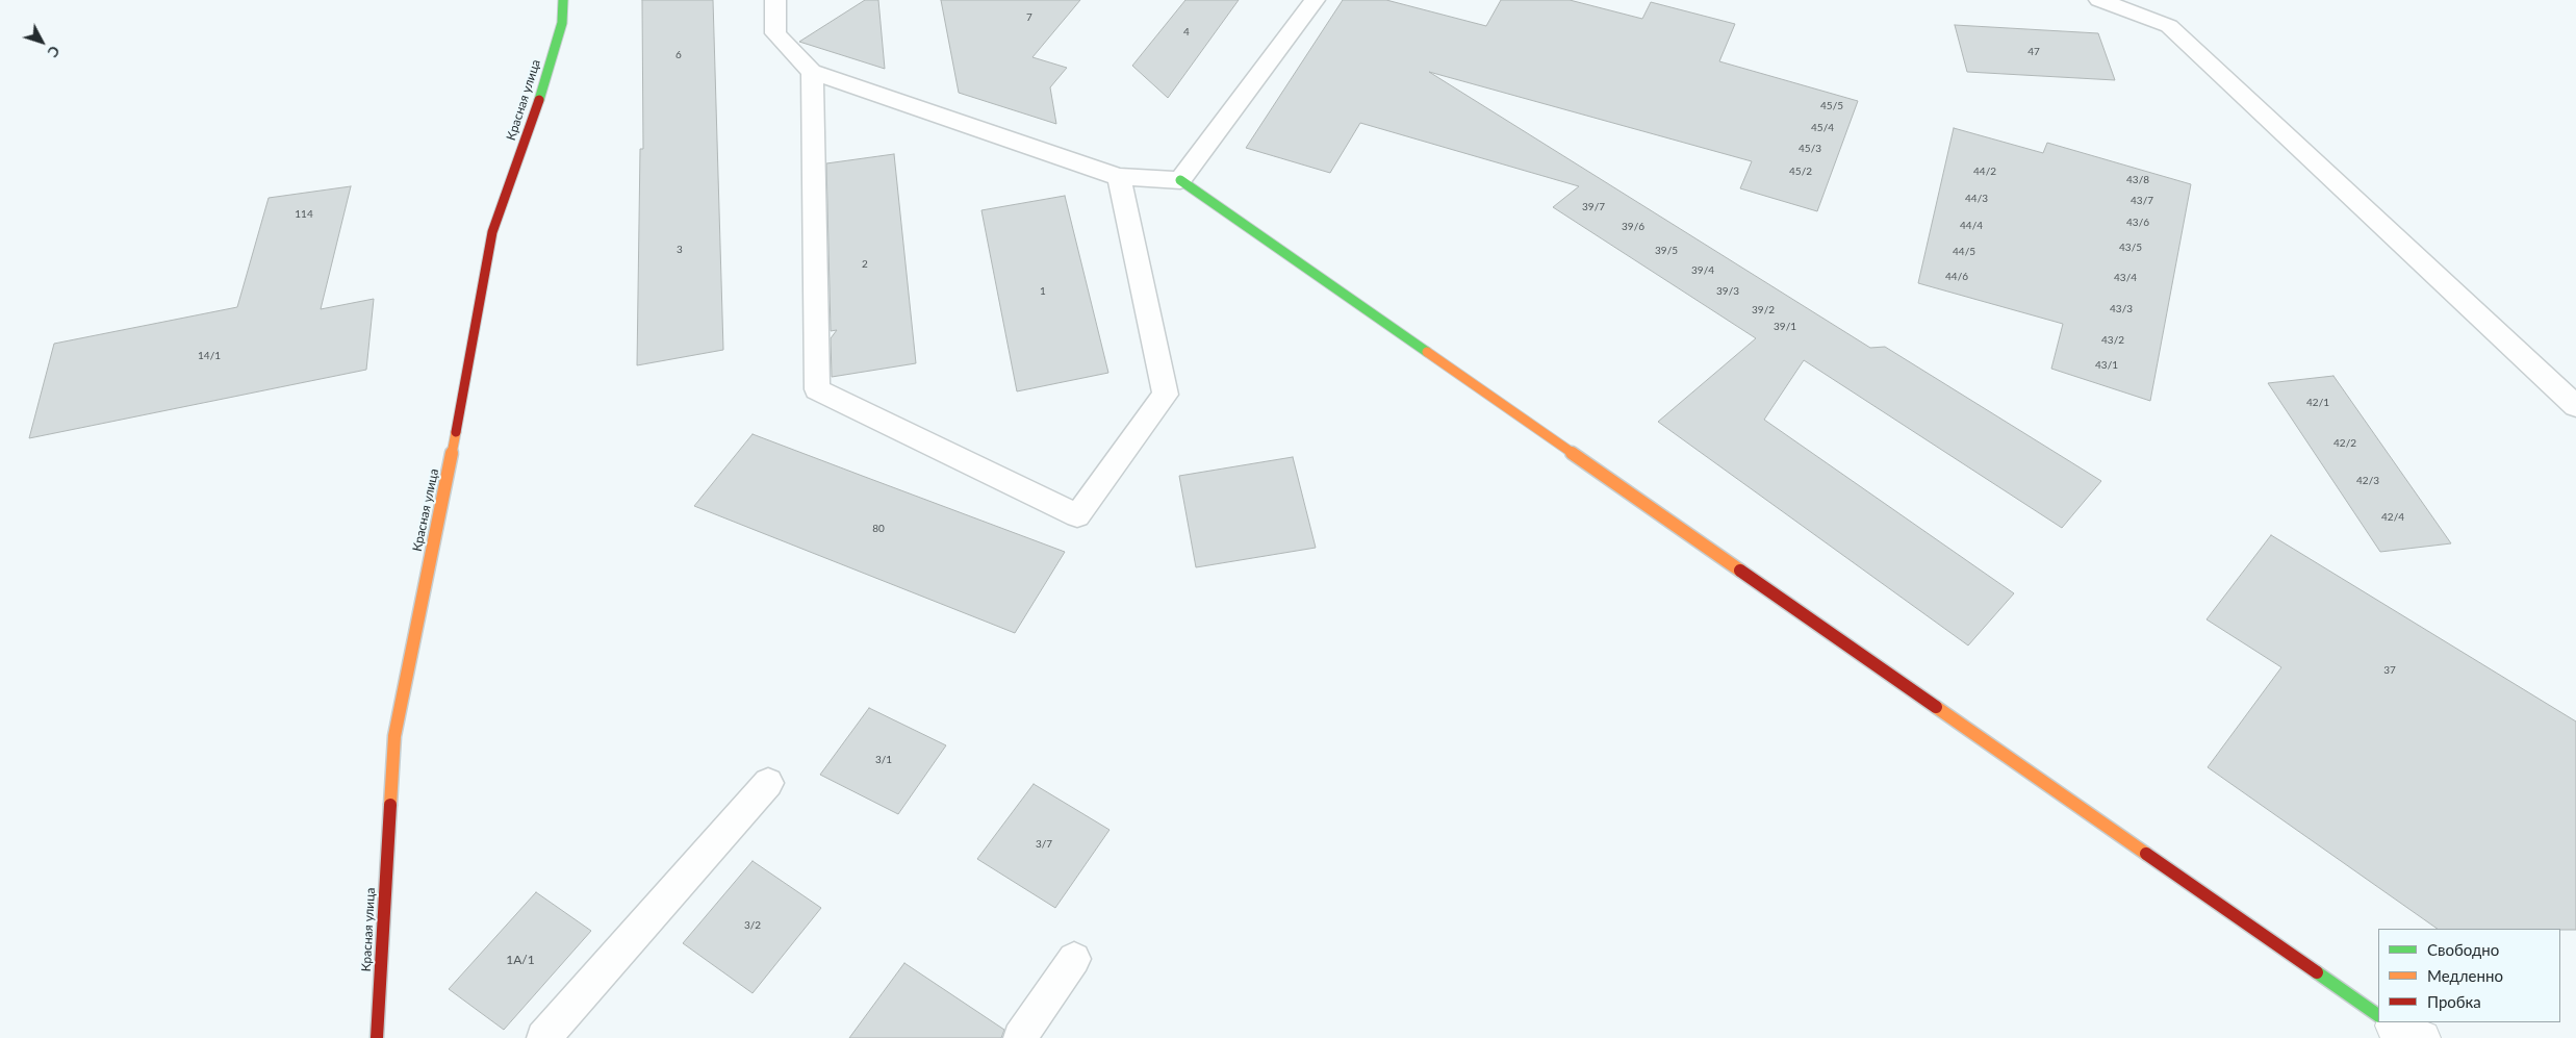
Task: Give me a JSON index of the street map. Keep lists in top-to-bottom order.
{
  "streets": {
    "street": ["Красная улица"]
  },
  "house_numbers": [
    "7",
    "4",
    "47",
    "6",
    "45/5",
    "45/4",
    "45/3",
    "45/2",
    "44/2",
    "43/8",
    "44/3",
    "43/7",
    "39/7",
    "114",
    "43/6",
    "44/4",
    "39/6",
    "43/5",
    "3",
    "39/5",
    "44/5",
    "2",
    "39/4",
    "44/6",
    "43/4",
    "1",
    "39/3",
    "43/3",
    "39/2",
    "39/1",
    "43/2",
    "14/1",
    "43/1",
    "42/1",
    "42/2",
    "42/3",
    "42/4",
    "80",
    "37",
    "3/1",
    "3/7",
    "3/2",
    "1А/1"
  ],
  "legend": ["Свободно", "Медленно", "Пробка"],
  "north": "bottom right"
}
